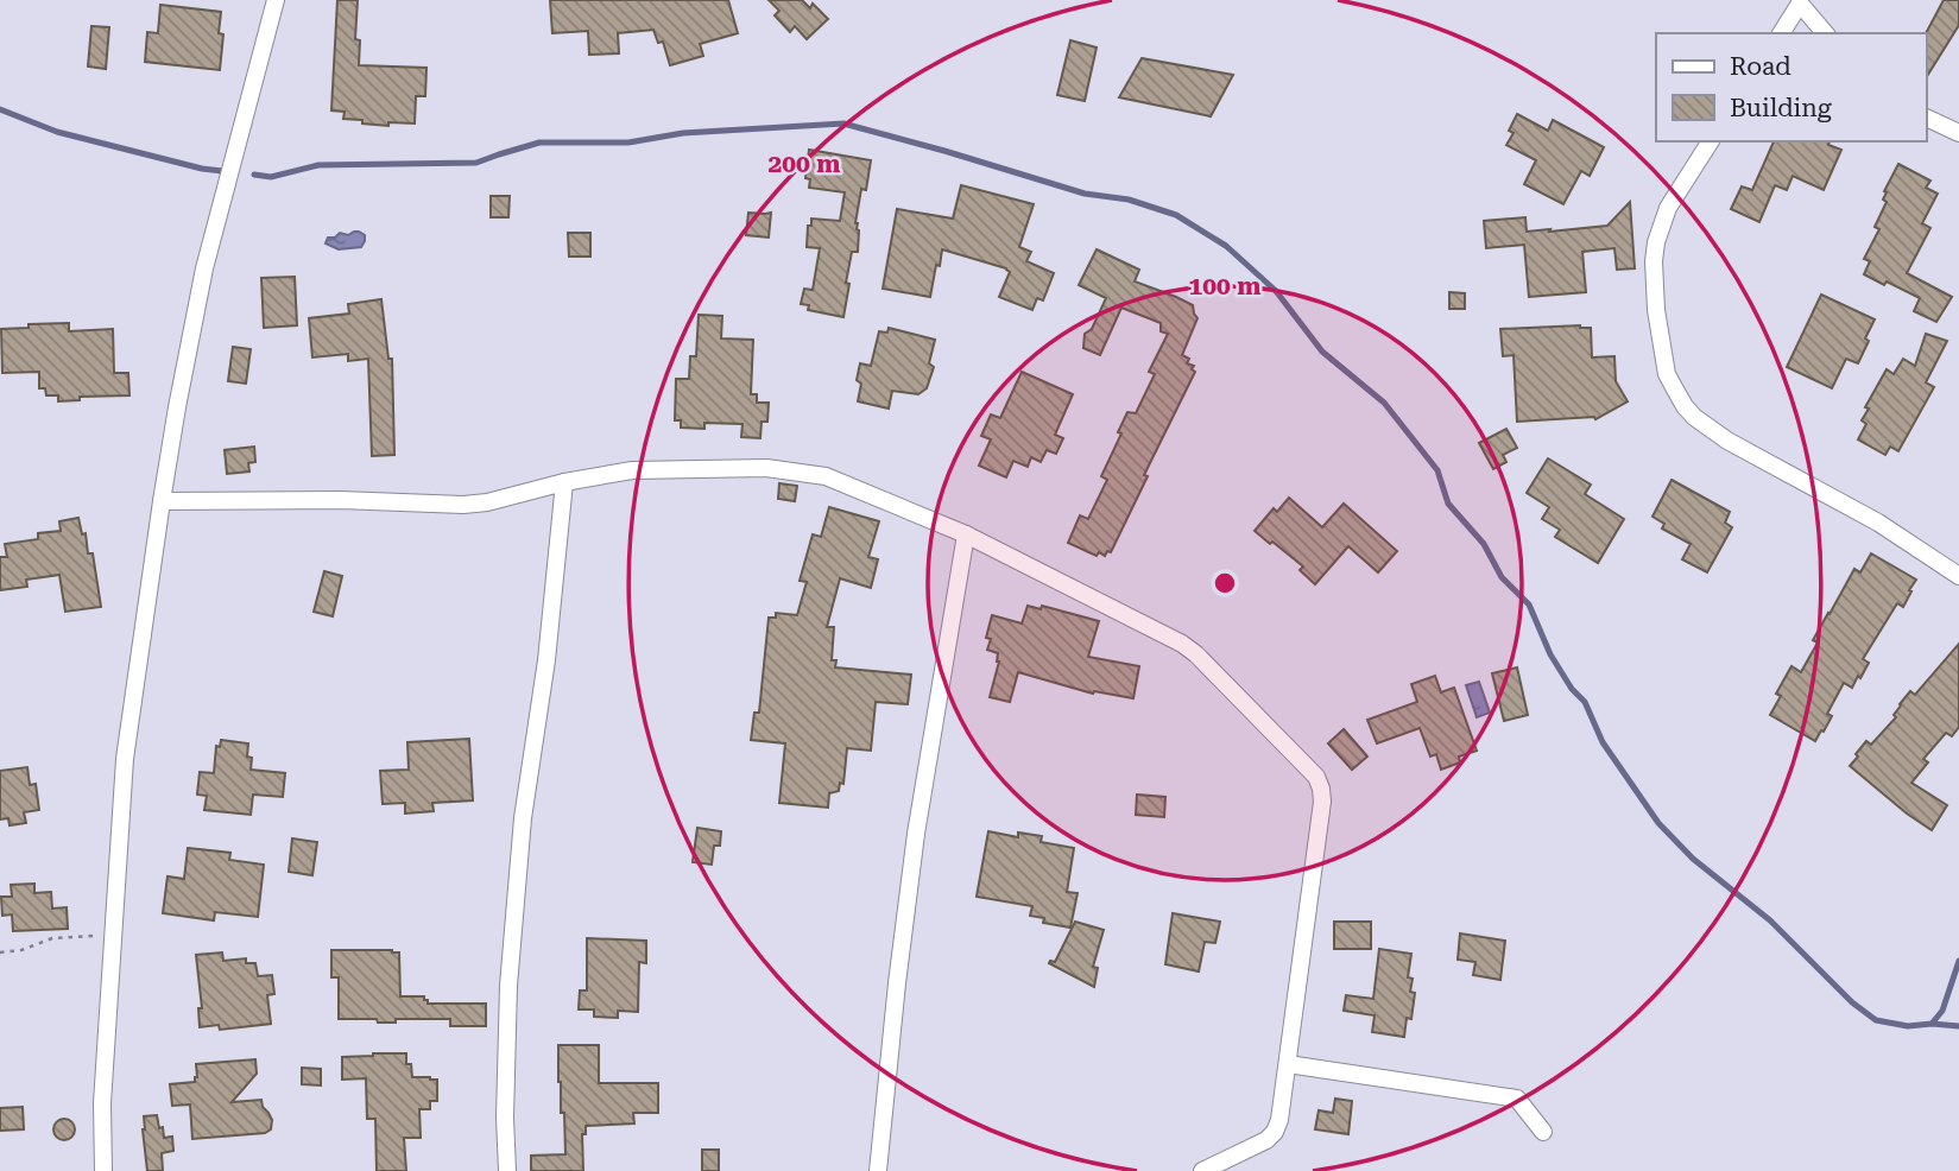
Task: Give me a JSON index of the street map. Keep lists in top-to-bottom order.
{
  "legend": ["Road", "Building"],
  "rings": ["200 m", "100 m"]
}
